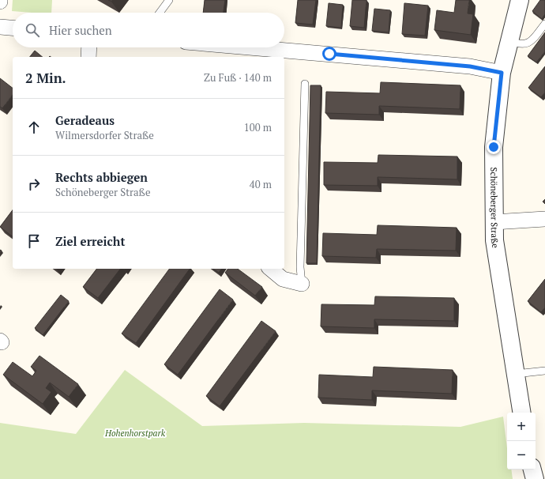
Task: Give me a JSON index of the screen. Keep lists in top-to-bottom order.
{
  "streets": {
    "street": ["Schöneberger Straße"]
  },
  "parks": ["Hohenhorstpark"],
  "page": {
    "search": "Hier suchen",
    "heading": ["2 Min.", "Zu Fuß · 140 m"],
    "list": [
      ["Geradeaus", "Wilmersdorfer Straße", "100 m"],
      ["Rechts abbiegen", "Schöneberger Straße", "40 m"],
      "Ziel erreicht"
    ],
    "map_buttons": ["+", "−"]
  }
}
